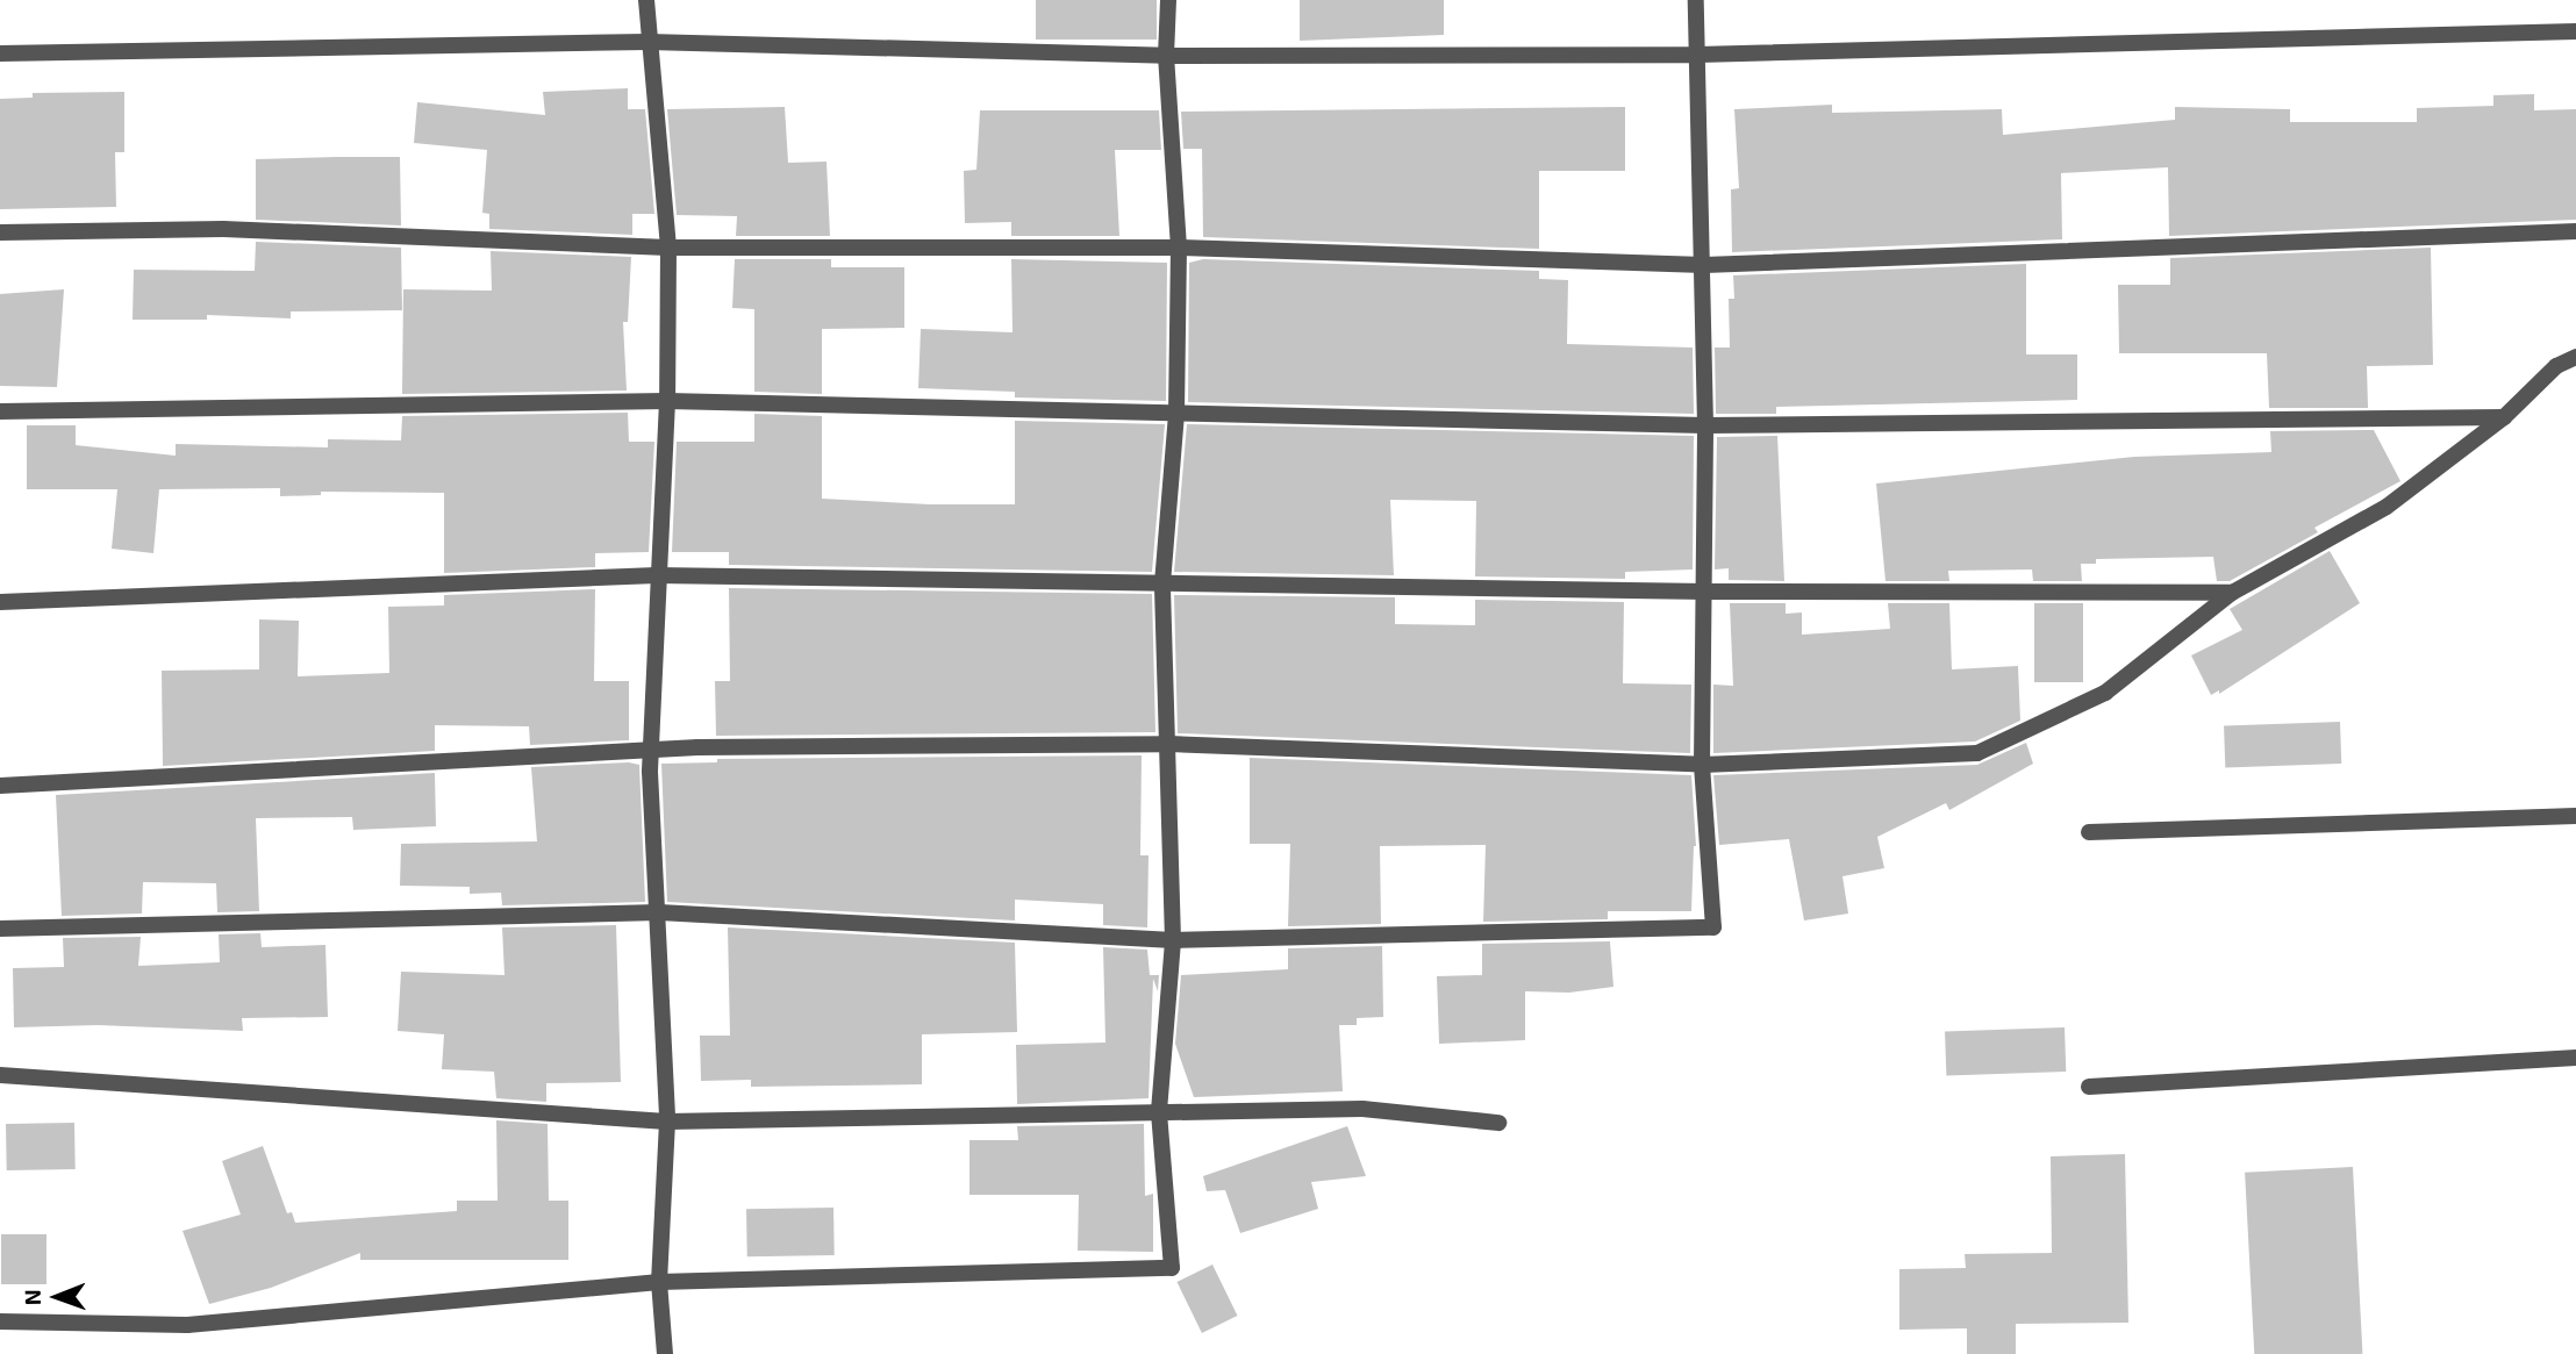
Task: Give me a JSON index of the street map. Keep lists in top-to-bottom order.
{
  "north": "left"
}
